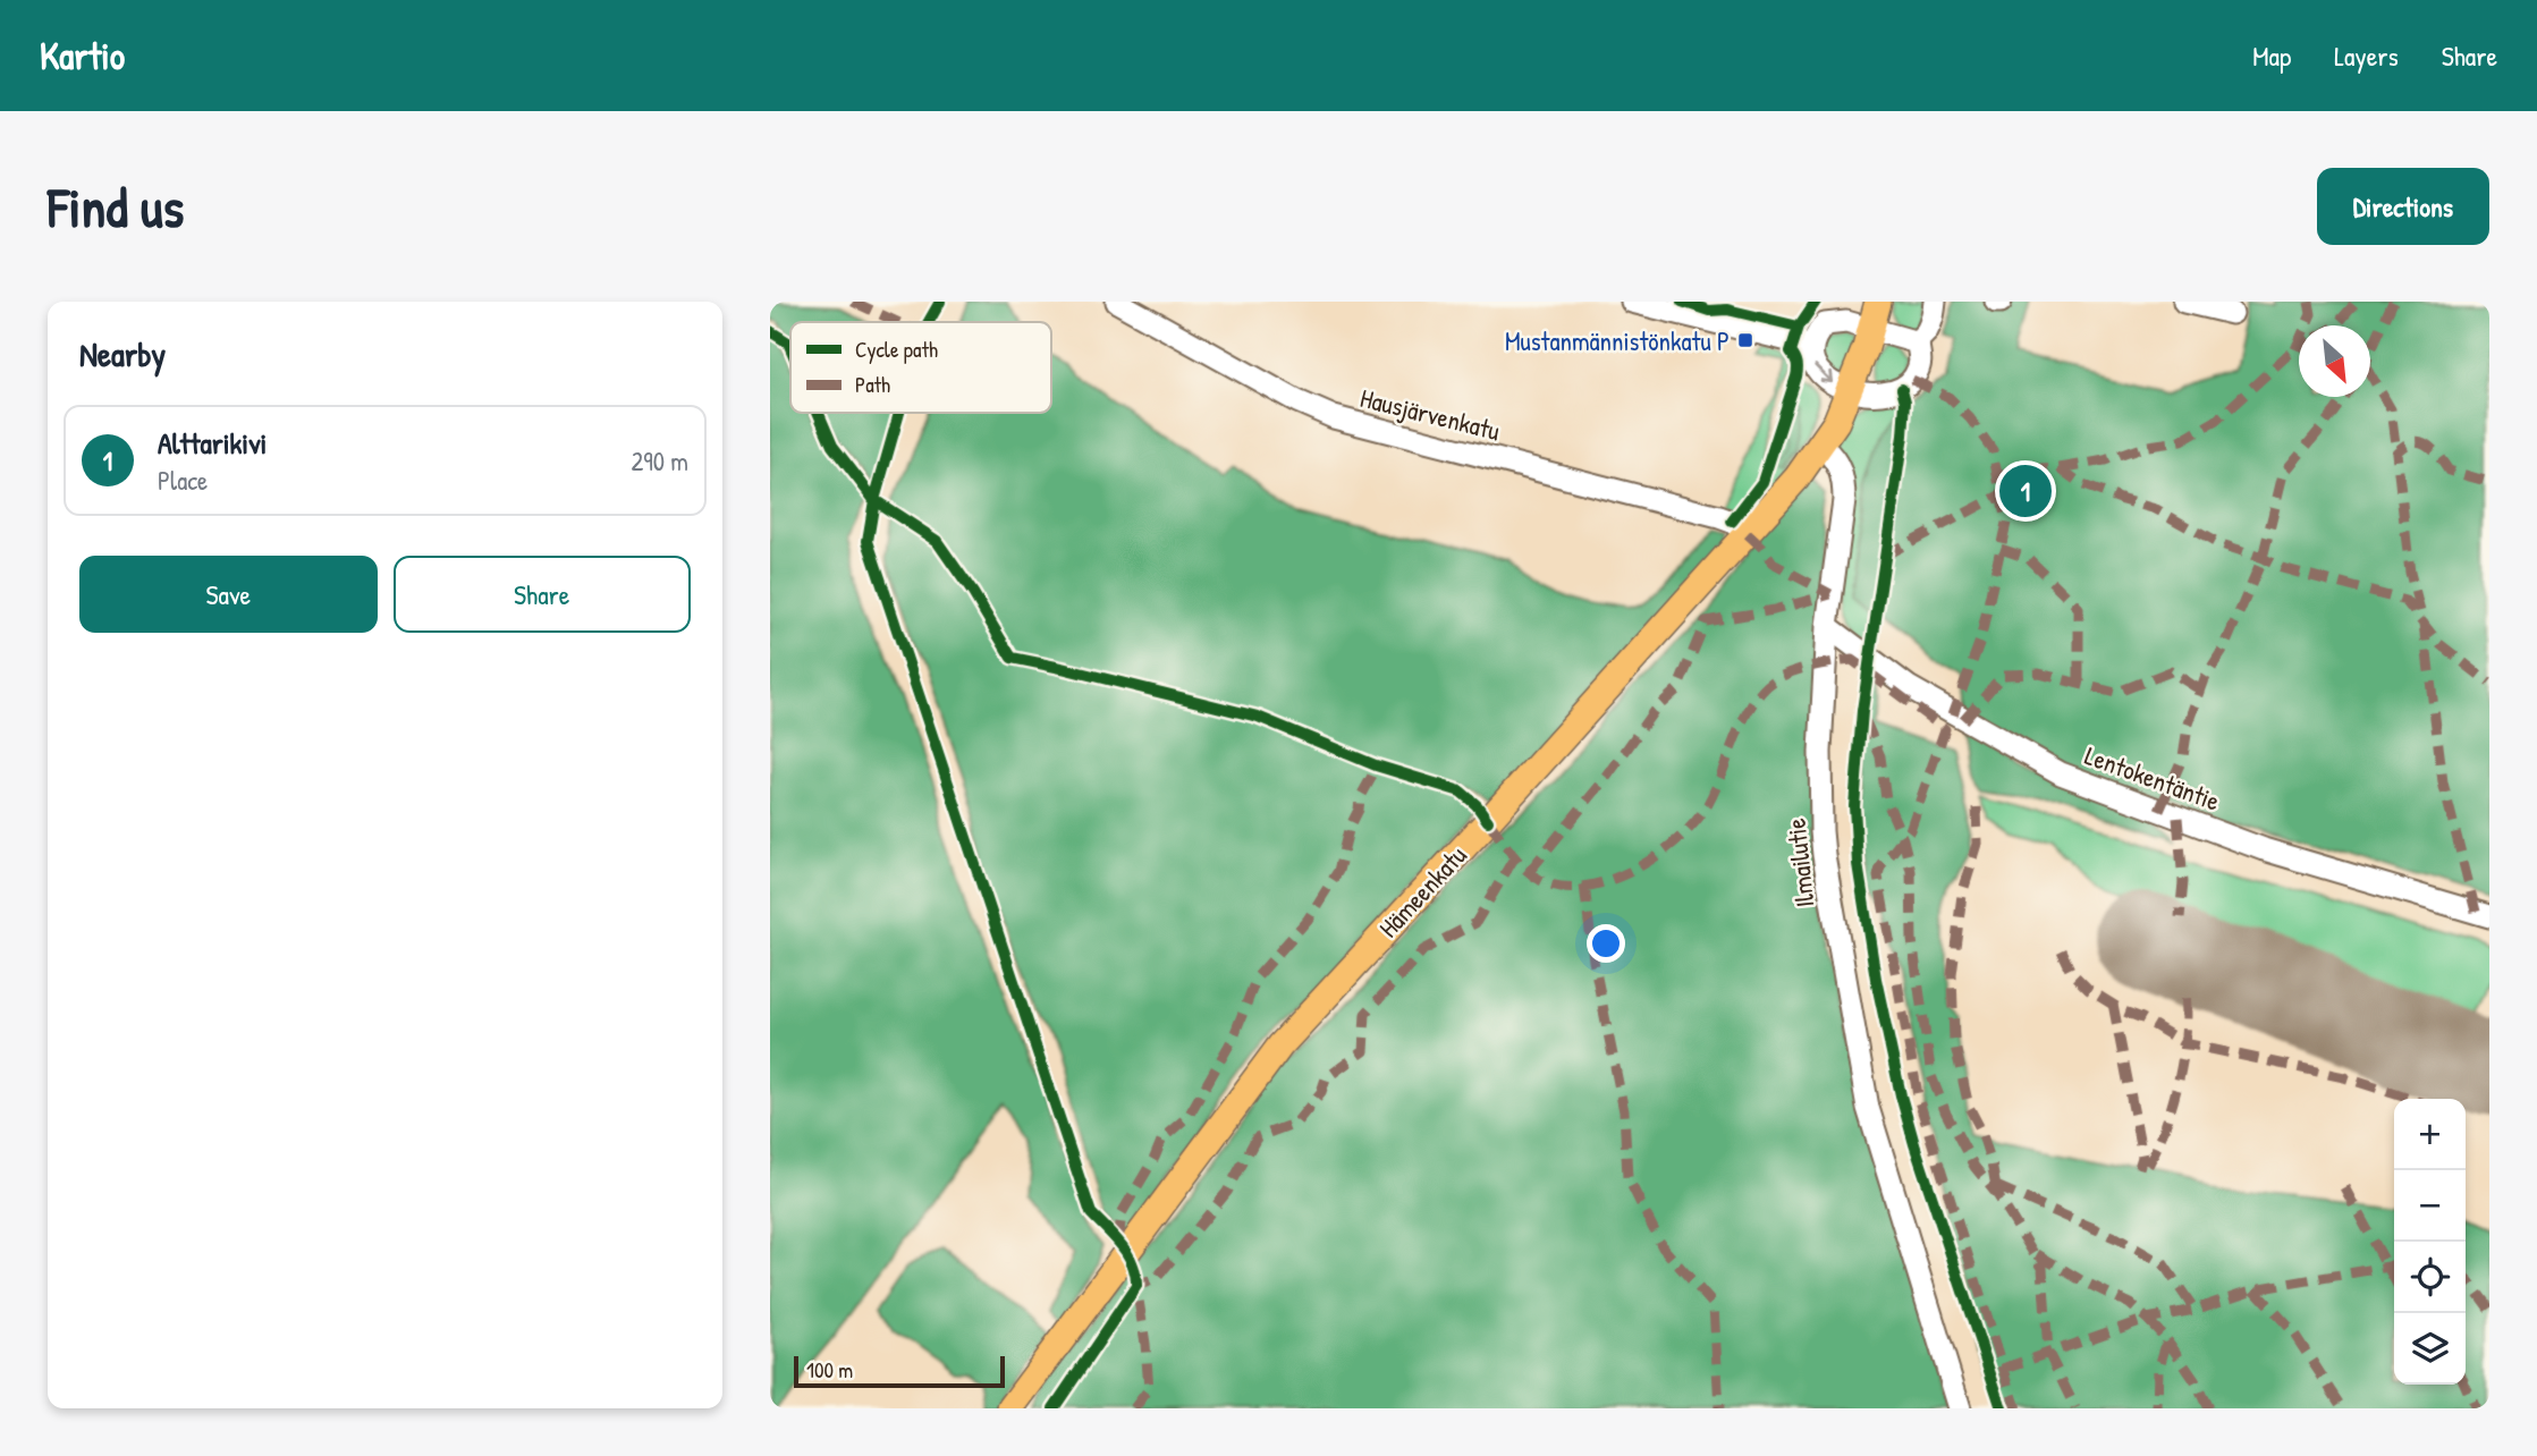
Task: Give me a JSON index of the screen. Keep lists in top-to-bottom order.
{
  "streets": {
    "main road": ["Hämeenkatu"],
    "street": ["Hausjärvenkatu", "Lentokentäntie", "Ilmailutie"]
  },
  "crossings": [
    ["Hausjärvenkatu", "Hämeenkatu"],
    ["Lentokentäntie", "Ilmailutie"],
    ["Ilmailutie", "Hämeenkatu"]
  ],
  "places": {
    "transit": ["Mustanmännistönkatu P"]
  },
  "legend": ["Cycle path", "Path"],
  "scale_bar": "100 m",
  "north": "bottom right",
  "page": {
    "header": "Kartio",
    "nav": ["Map", "Layers", "Share"],
    "buttons": [
      "Directions",
      ["Save", "Share"]
    ],
    "title": "Find us",
    "heading": "Nearby",
    "list": [
      {
        "mark": "1",
        "name": "Alttarikivi",
        "note": "Place",
        "value": "290 m"
      }
    ],
    "pins": "1",
    "map_buttons": ["+", "−"],
    "scale": "100 m"
  }
}
